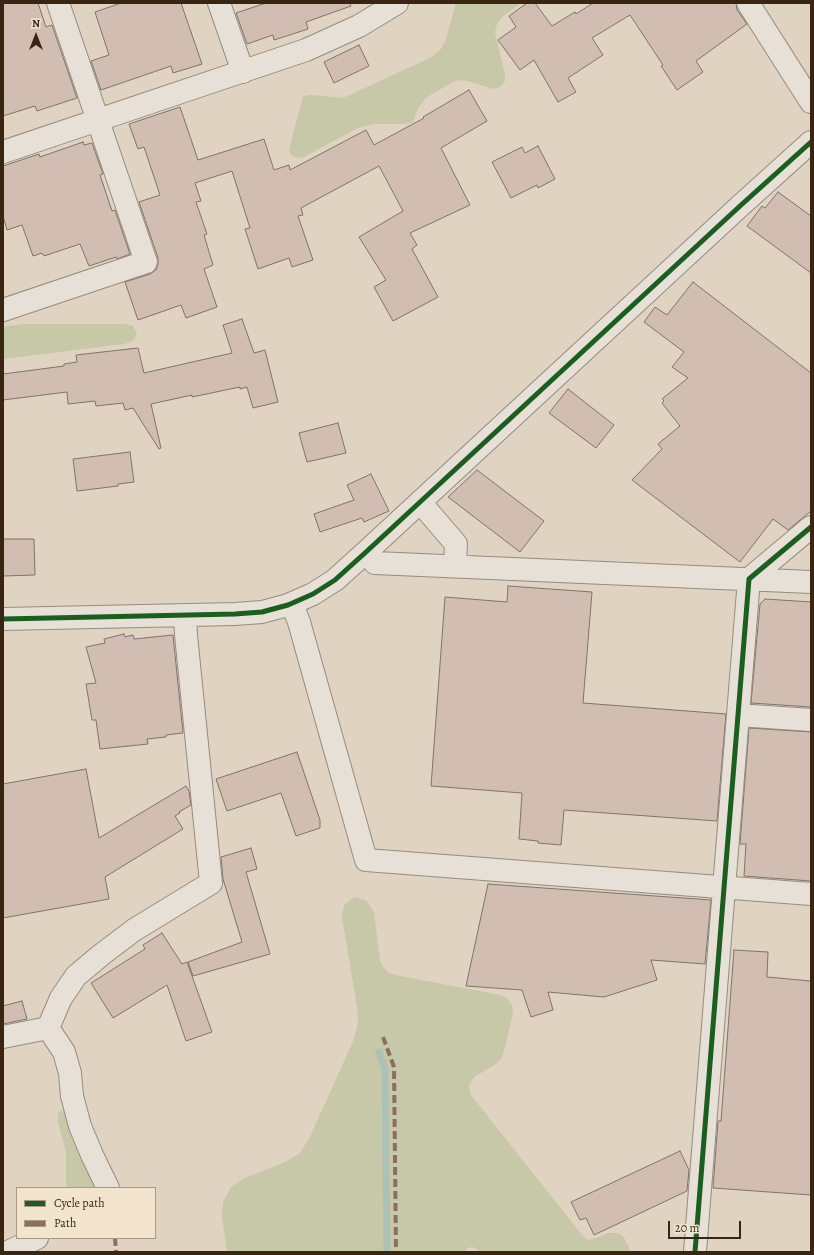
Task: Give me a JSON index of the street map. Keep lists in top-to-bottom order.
{
  "legend": ["Cycle path", "Path"],
  "scale_bar": "20 m",
  "north": "top"
}
